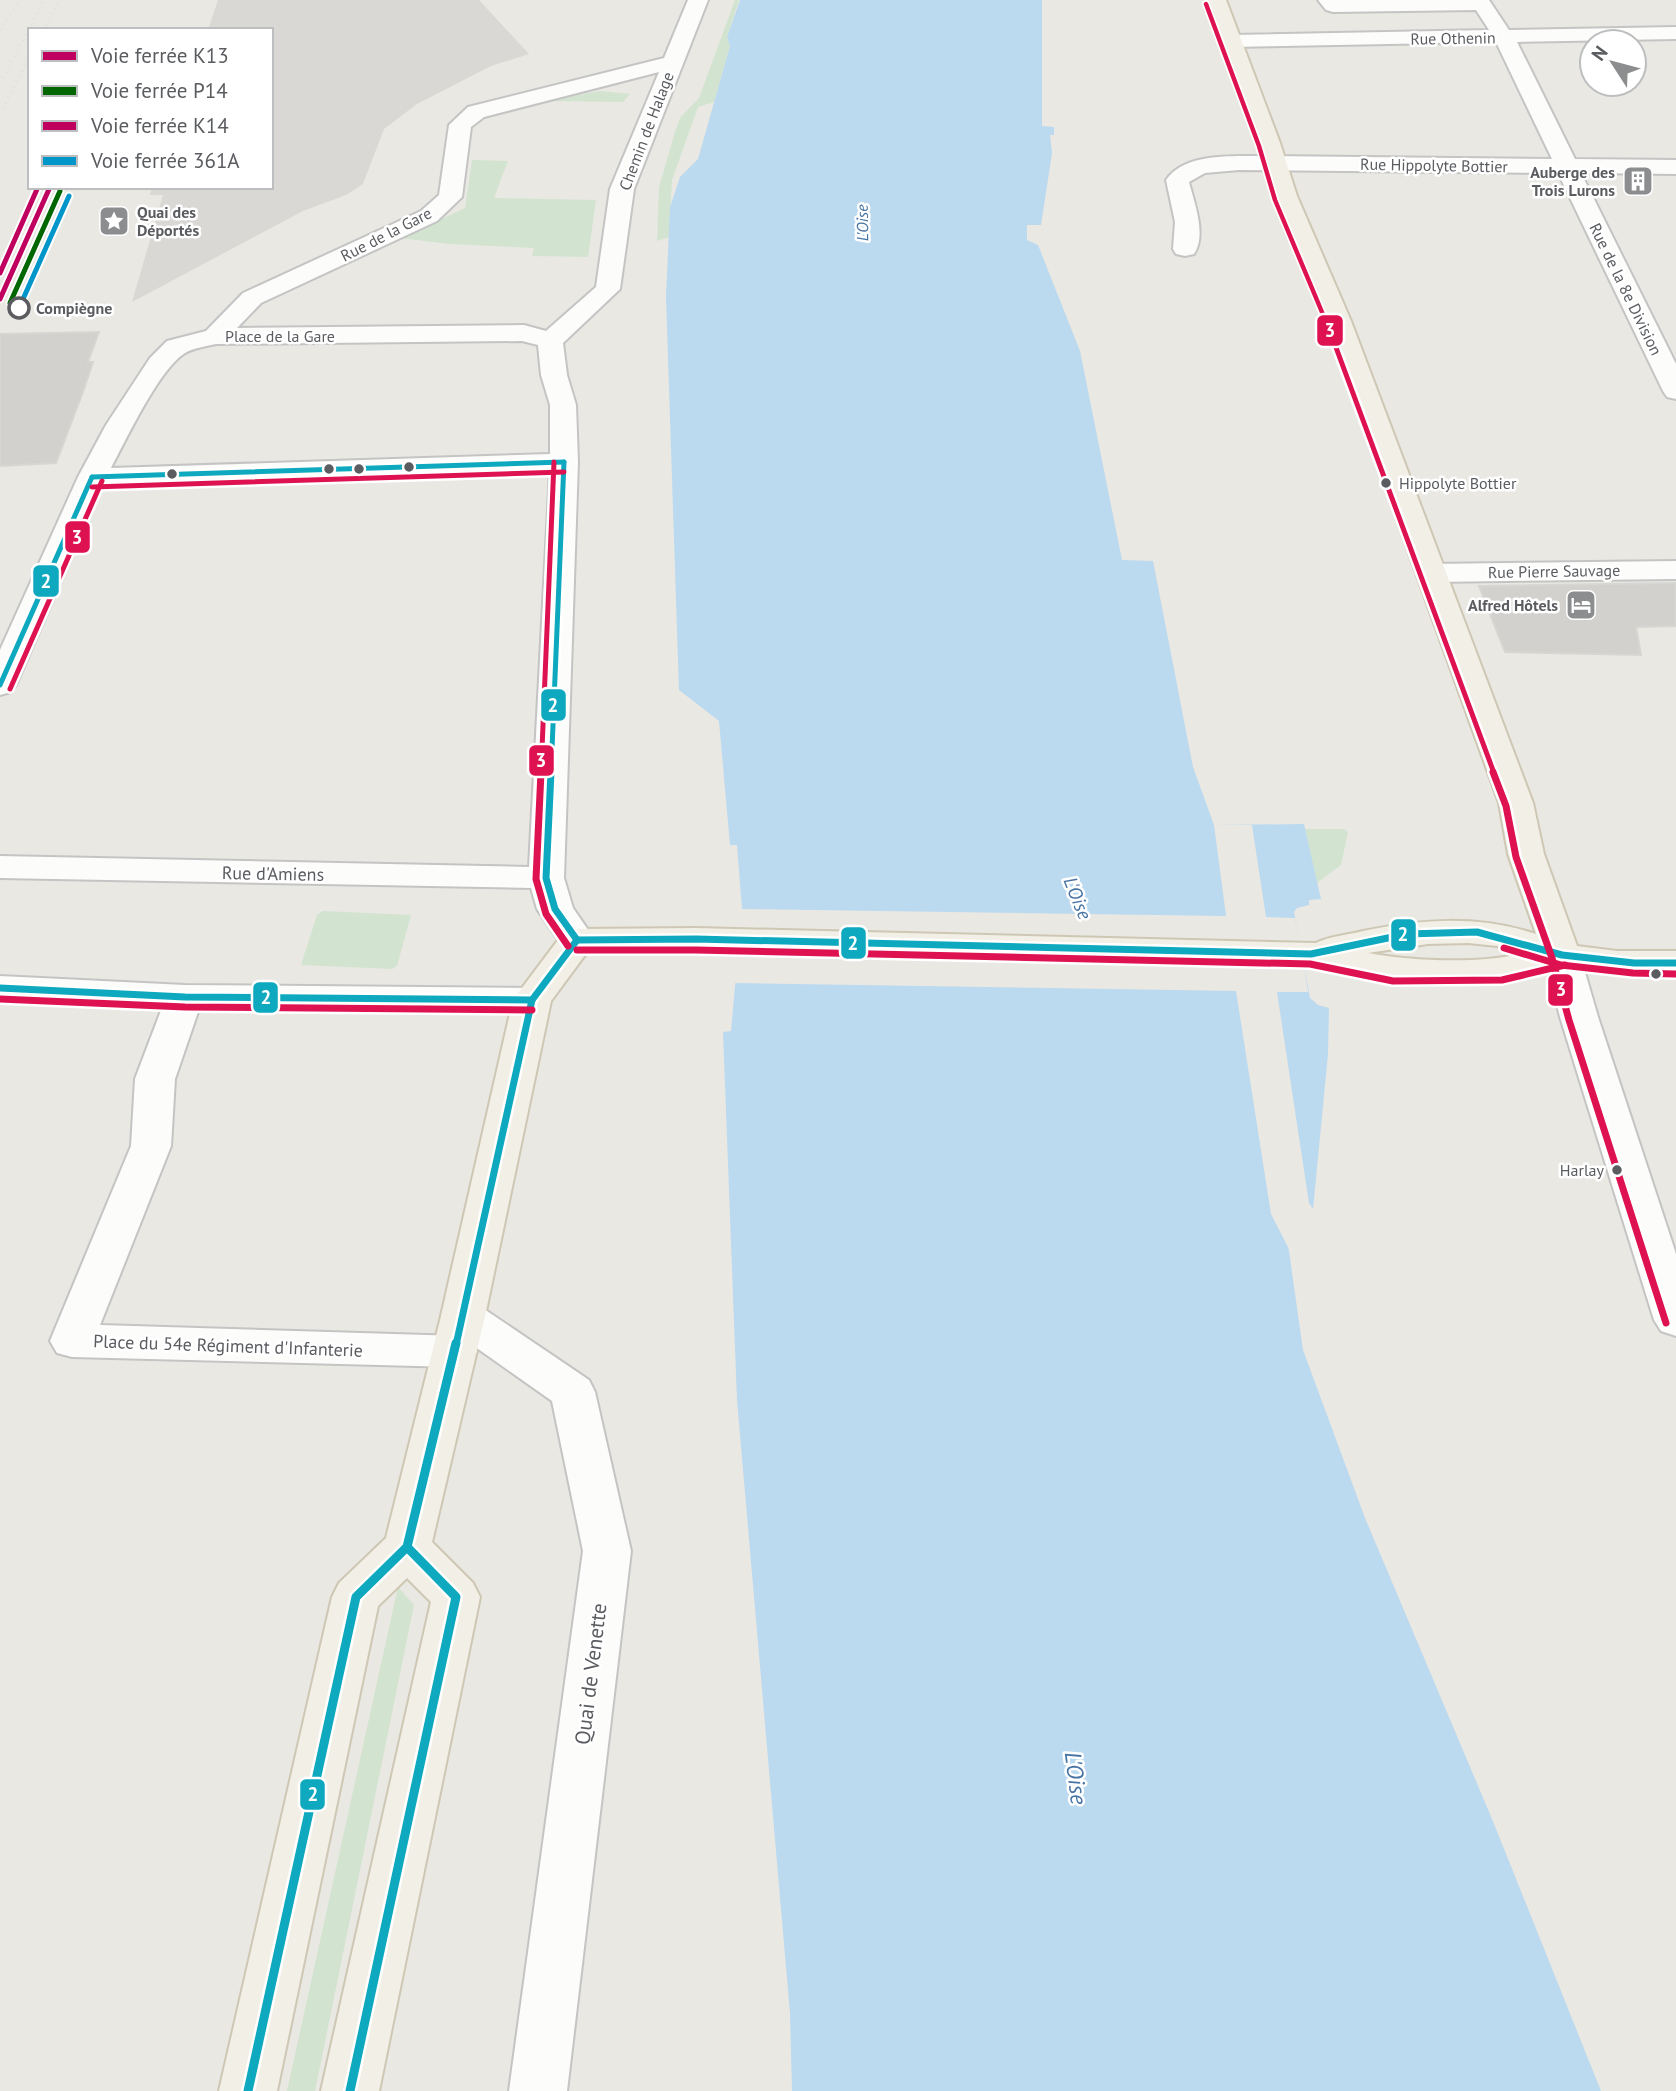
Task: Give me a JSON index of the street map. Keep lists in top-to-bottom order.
{
  "streets": {
    "street": [
      "Rue Othenin",
      "Chemin de Halage",
      "Rue Hippolyte Bottier",
      "Rue de la Gare",
      "Rue de la 8e Division",
      "Place de la Gare",
      "Rue Pierre Sauvage",
      "Rue d'Amiens",
      "Place du 54e Régiment d'Infanterie",
      "Quai de Venette"
    ]
  },
  "crossings": [
    ["Rue Othenin", "Rue de la 8e Division"],
    ["Chemin de Halage", "Rue de la Gare"],
    ["Chemin de Halage", "Place de la Gare"],
    ["Rue Hippolyte Bottier", "Rue de la 8e Division"],
    ["Rue de la Gare", "Place de la Gare"],
    ["Place du 54e Régiment d'Infanterie", "Quai de Venette"]
  ],
  "water": ["L'Oise"],
  "places": {
    "building": ["Auberge des Trois Lurons"],
    "place": ["Quai des Déportés"],
    "other": ["Compiègne", "Hippolyte Bottier", "Harlay"],
    "hotel": ["Alfred Hôtels"]
  },
  "lines": [
    "transit line 3",
    "rail line K13",
    "rail line K14",
    "rail line P14",
    "rail line 361A",
    "transit line 2"
  ],
  "legend": [
    "Voie ferrée K13",
    "Voie ferrée P14",
    "Voie ferrée K14",
    "Voie ferrée 361A"
  ],
  "north": "top left"
}
